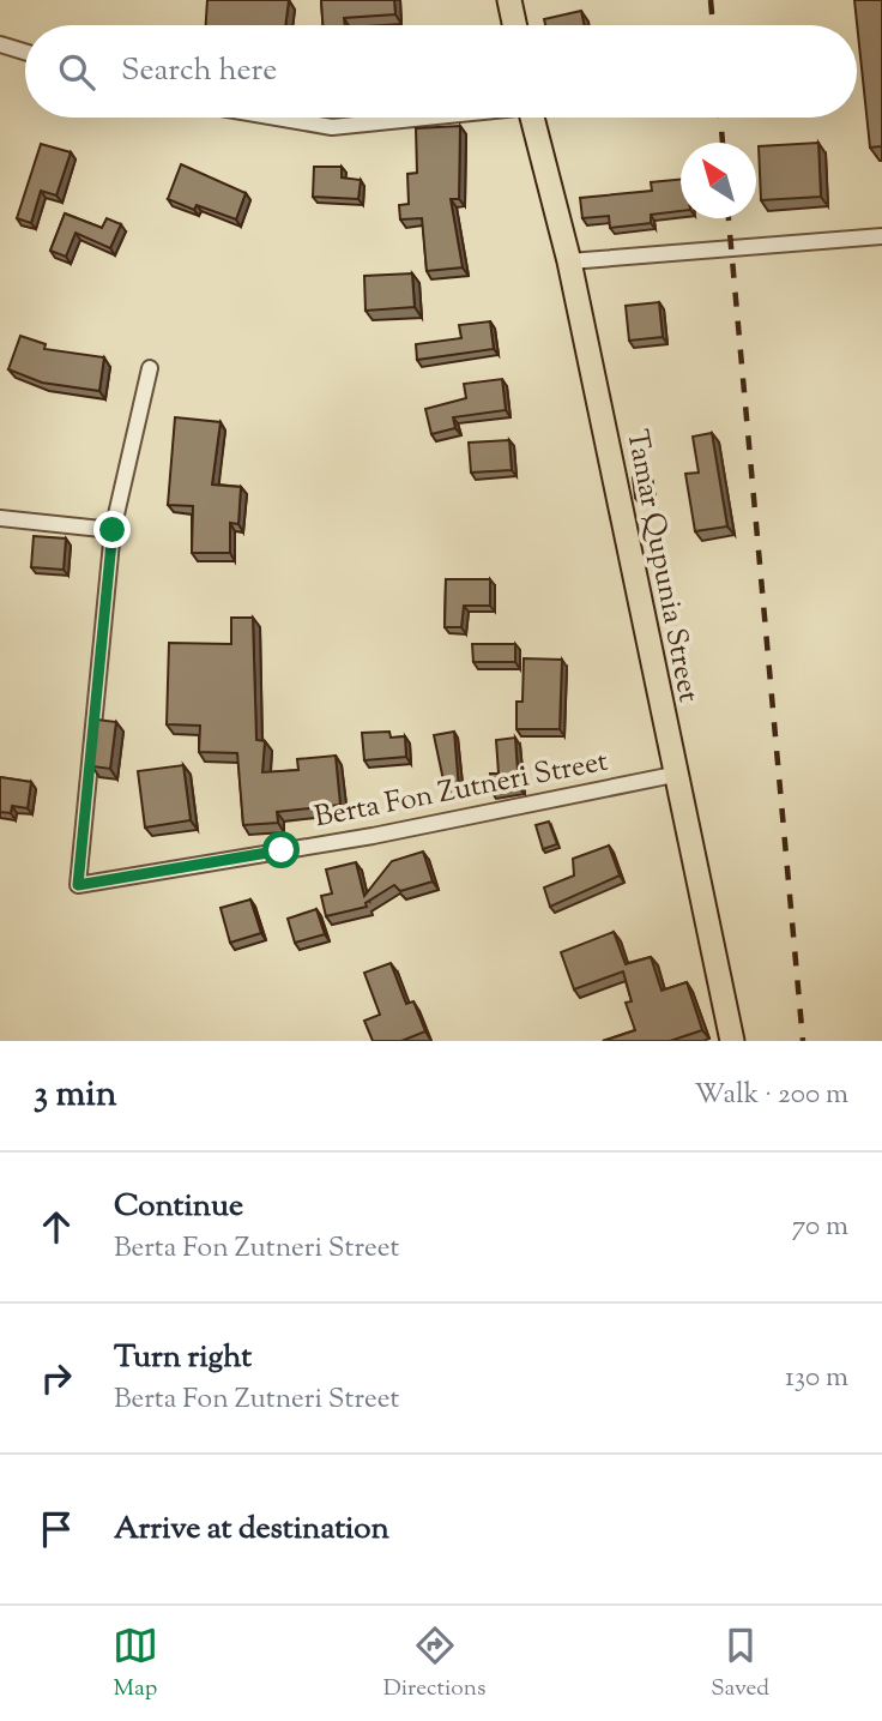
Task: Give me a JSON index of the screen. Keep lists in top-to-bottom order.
{
  "streets": {
    "main road": ["Tamar Qupunia Street"],
    "street": ["Berta Fon Zutneri Street"]
  },
  "crossings": [
    ["Tamar Qupunia Street", "Berta Fon Zutneri Street"]
  ],
  "north": "top left",
  "page": {
    "search": "Search here",
    "heading": ["3 min", "Walk · 200 m"],
    "list": [
      ["Continue", "Berta Fon Zutneri Street", "70 m"],
      ["Turn right", "Berta Fon Zutneri Street", "130 m"],
      "Arrive at destination"
    ],
    "nav": ["Map", "Directions", "Saved"]
  }
}
